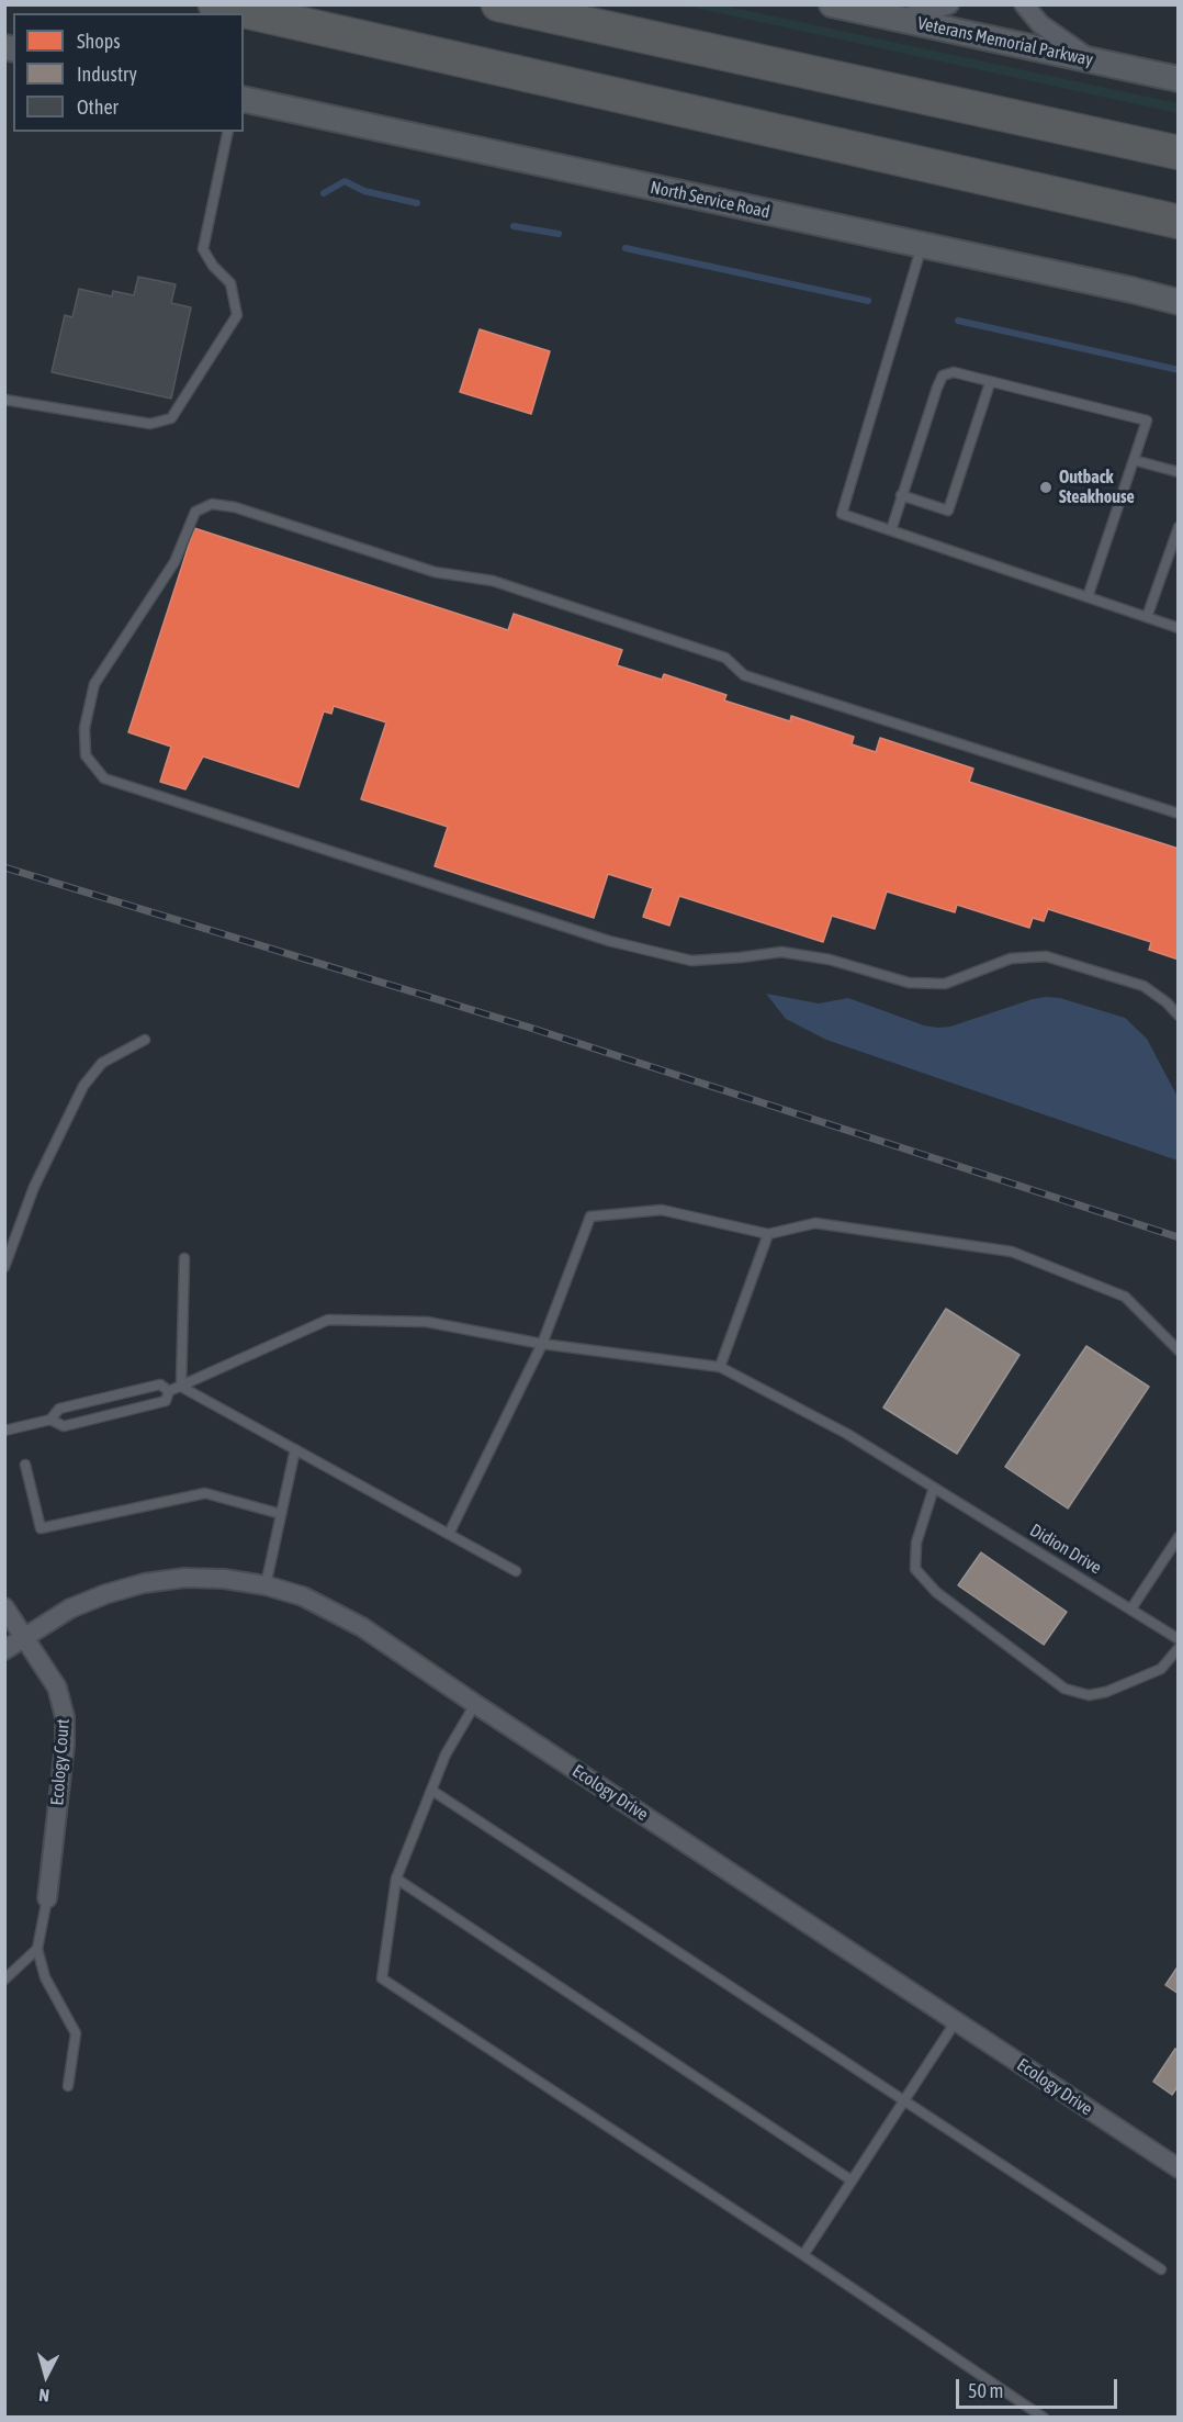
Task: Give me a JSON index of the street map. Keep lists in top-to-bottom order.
{
  "streets": {
    "street": [
      "Veterans Memorial Parkway",
      "North Service Road",
      "Ecology Court",
      "Ecology Drive"
    ],
    "lane": ["Didion Drive"]
  },
  "crossings": [
    ["Ecology Court", "Ecology Drive"]
  ],
  "places": ["Outback Steakhouse"],
  "legend": ["Shops", "Industry", "Other"],
  "scale_bar": "50 m",
  "north": "bottom"
}
